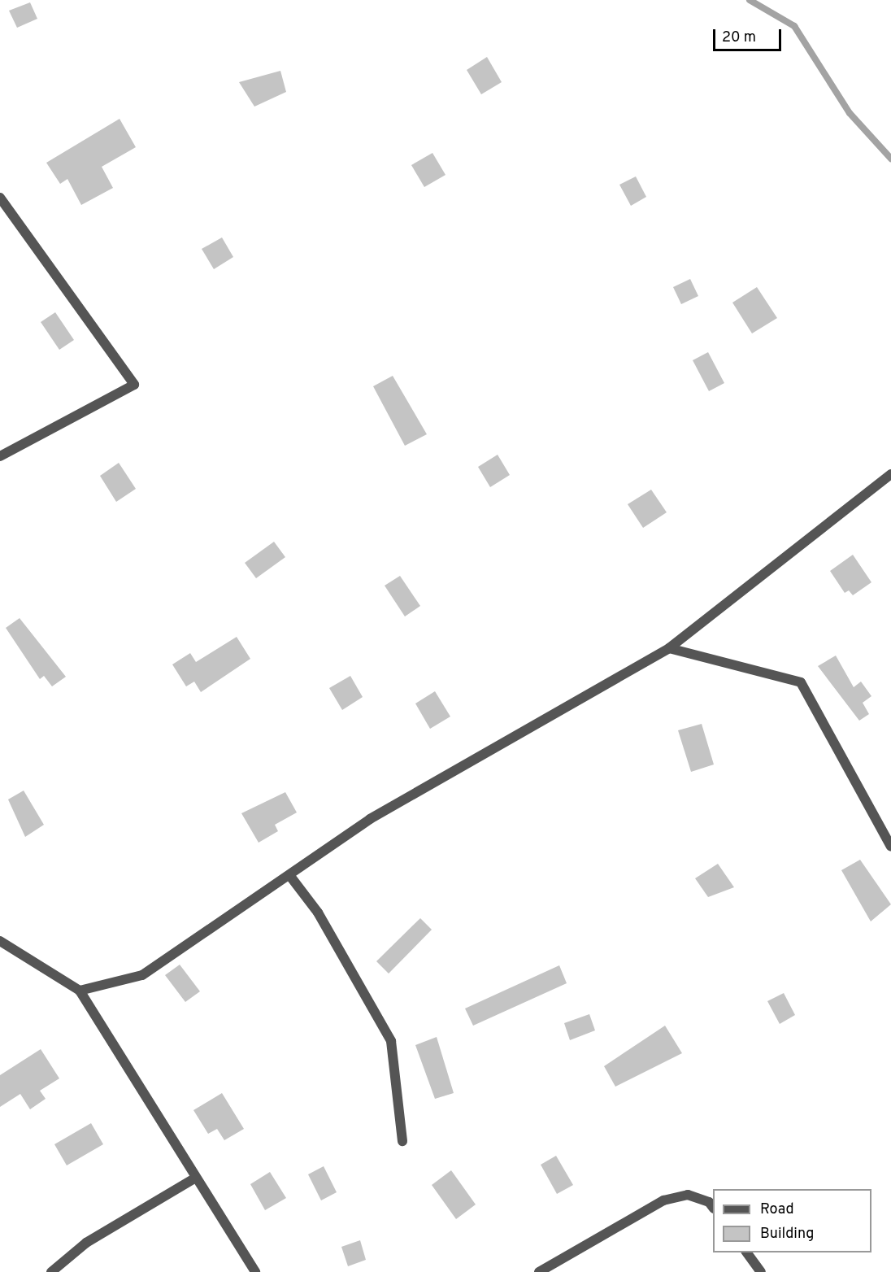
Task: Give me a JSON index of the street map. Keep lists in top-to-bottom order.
{
  "legend": ["Road", "Building"],
  "scale_bar": "20 m"
}
